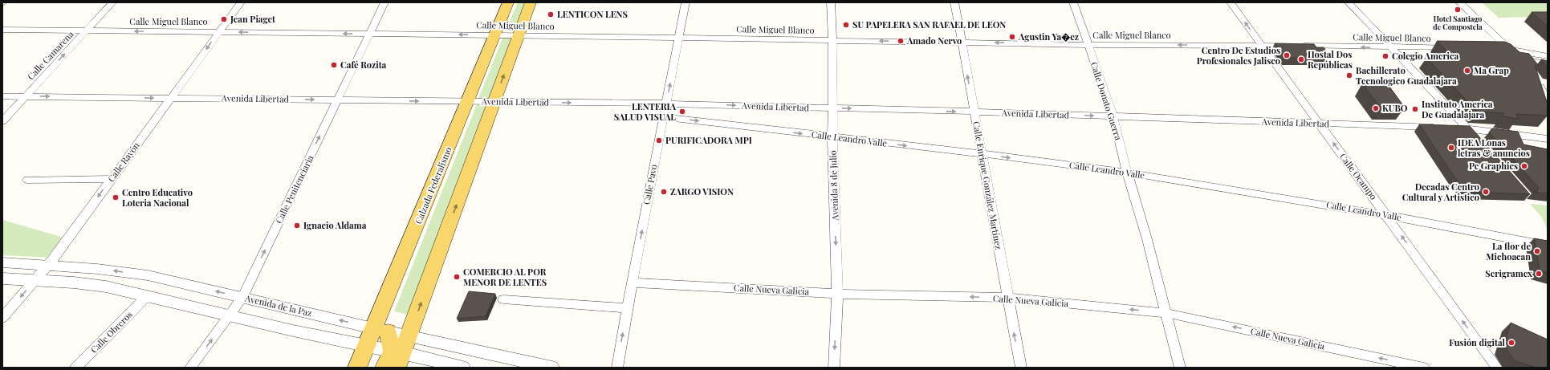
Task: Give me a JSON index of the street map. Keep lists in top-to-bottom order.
{
  "streets": {
    "main road": ["Calzada Federalismo"],
    "street": [
      "Calle Miguel Blanco",
      "Calle Camarena",
      "Avenida Libertad",
      "Calle Donato Guerra",
      "Calle Leandro Valle",
      "Calle Rayón",
      "Calle Ocampo",
      "Calle Pavo",
      "Avenida 8 de Julio",
      "Calle Enrique González Martínez",
      "Calle Penitenciaria",
      "Calle Nueva Galicia",
      "Avenida de la Paz",
      "Calle Obreros"
    ]
  },
  "crossings": [
    ["Calle Miguel Blanco", "Calle Camarena"],
    ["Calle Miguel Blanco", "Calle Donato Guerra"],
    ["Calle Miguel Blanco", "Calle Rayón"],
    ["Calle Miguel Blanco", "Calle Ocampo"],
    ["Calle Miguel Blanco", "Calle Pavo"],
    ["Calle Miguel Blanco", "Calzada Federalismo"],
    ["Calle Miguel Blanco", "Avenida 8 de Julio"],
    ["Calle Miguel Blanco", "Calle Enrique González Martínez"],
    ["Calle Miguel Blanco", "Calle Penitenciaria"],
    ["Calle Camarena", "Avenida Libertad"],
    ["Avenida Libertad", "Calle Donato Guerra"],
    ["Avenida Libertad", "Calle Rayón"],
    ["Avenida Libertad", "Calle Ocampo"],
    ["Avenida Libertad", "Calle Pavo"],
    ["Avenida Libertad", "Calzada Federalismo"],
    ["Avenida Libertad", "Avenida 8 de Julio"],
    ["Avenida Libertad", "Calle Enrique González Martínez"],
    ["Avenida Libertad", "Calle Penitenciaria"],
    ["Calle Donato Guerra", "Calle Leandro Valle"],
    ["Calle Donato Guerra", "Calle Nueva Galicia"],
    ["Calle Leandro Valle", "Calle Ocampo"],
    ["Calle Leandro Valle", "Calle Pavo"],
    ["Calle Leandro Valle", "Avenida 8 de Julio"],
    ["Calle Leandro Valle", "Calle Enrique González Martínez"],
    ["Calle Rayón", "Avenida de la Paz"],
    ["Calle Pavo", "Calle Nueva Galicia"],
    ["Calzada Federalismo", "Avenida de la Paz"],
    ["Avenida 8 de Julio", "Calle Nueva Galicia"],
    ["Calle Enrique González Martínez", "Calle Nueva Galicia"],
    ["Calle Penitenciaria", "Avenida de la Paz"]
  ],
  "one_way": [
    "Calle Miguel Blanco",
    "Calle Camarena",
    "Avenida Libertad",
    "Calle Leandro Valle",
    "Calle Rayón",
    "Calle Ocampo",
    "Calle Pavo",
    "Avenida 8 de Julio",
    "Calle Enrique González Martínez",
    "Calle Penitenciaria",
    "Calle Nueva Galicia"
  ],
  "places": [
    "Hotel Santiago de Compostela",
    "LENTICON LENS",
    "Jean Piaget",
    "SU PAPELERA SAN RAFAEL DE LEON",
    "Agustin Ya�ez",
    "Amado Nervo",
    "Centro De Estudios Profesionales Jalisco",
    "Colegio America",
    "Hostal Dos Repúblicas",
    "Café Rozita",
    "Ma Grap",
    "Bachillerato Tecnologico Guadalajara",
    "KUBO",
    "Instituto America De Guadalajara",
    "LENTERIA SALUD VISUAL",
    "PURIFICADORA MPI",
    "IDEA Lonas letras & anuncios",
    "Pc Graphics",
    "ZARGO VISION",
    "Decadas Centro Cultural y Artistico",
    "Centro Educativo Loteria Nacional",
    "Ignacio Aldama",
    "La flor de Michoacan",
    "Serigramex",
    "COMERCIO AL POR MENOR DE LENTES",
    "Fusión digital"
  ]
}
